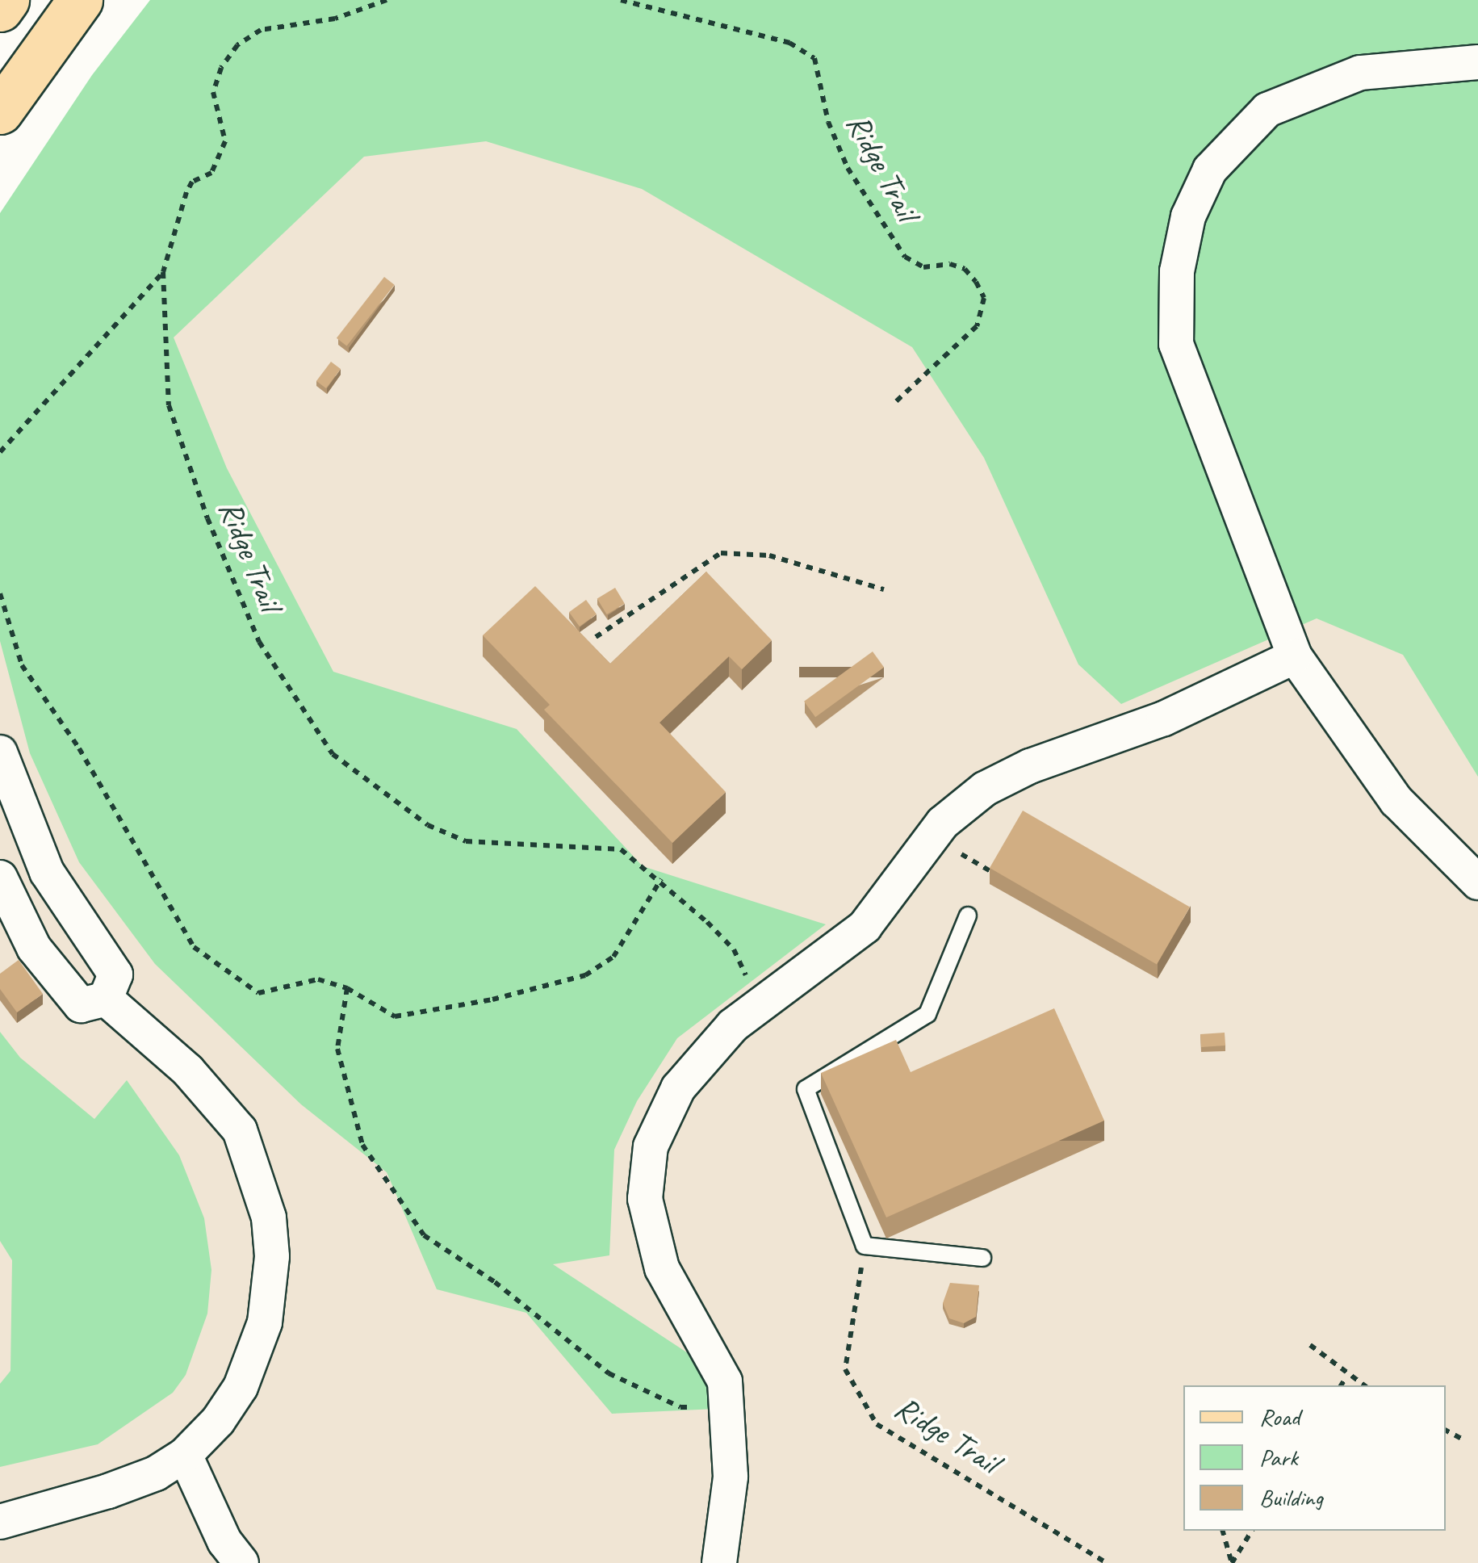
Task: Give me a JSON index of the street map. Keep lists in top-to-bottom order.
{
  "streets": {
    "path": ["Ridge Trail"]
  },
  "legend": ["Road", "Park", "Building"]
}
